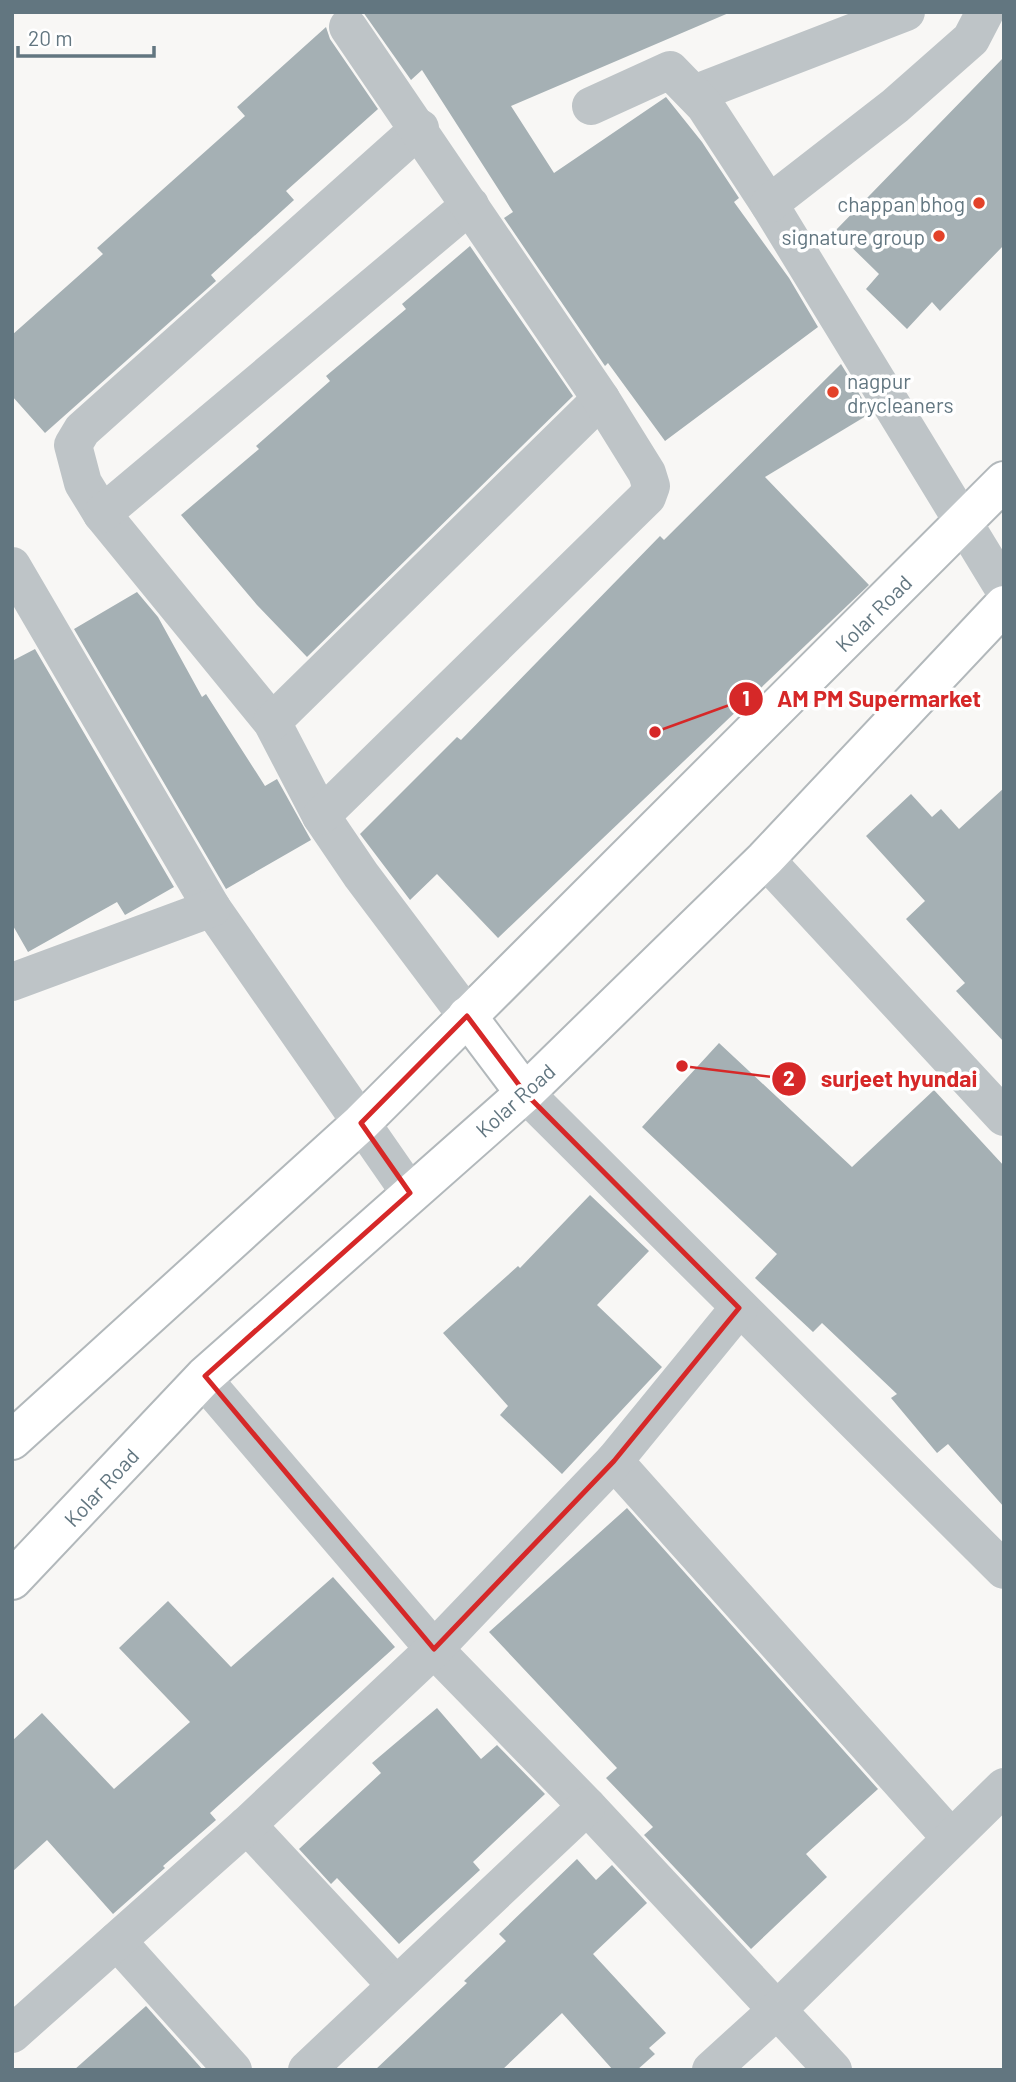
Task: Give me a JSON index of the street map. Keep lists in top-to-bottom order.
{
  "streets": {
    "main road": ["Kolar Road"]
  },
  "places": [
    "chappan bhog",
    "signature group",
    "nagpur drycleaners",
    "AM PM Supermarket",
    "surjeet hyundai"
  ],
  "scale_bar": "20 m"
}
